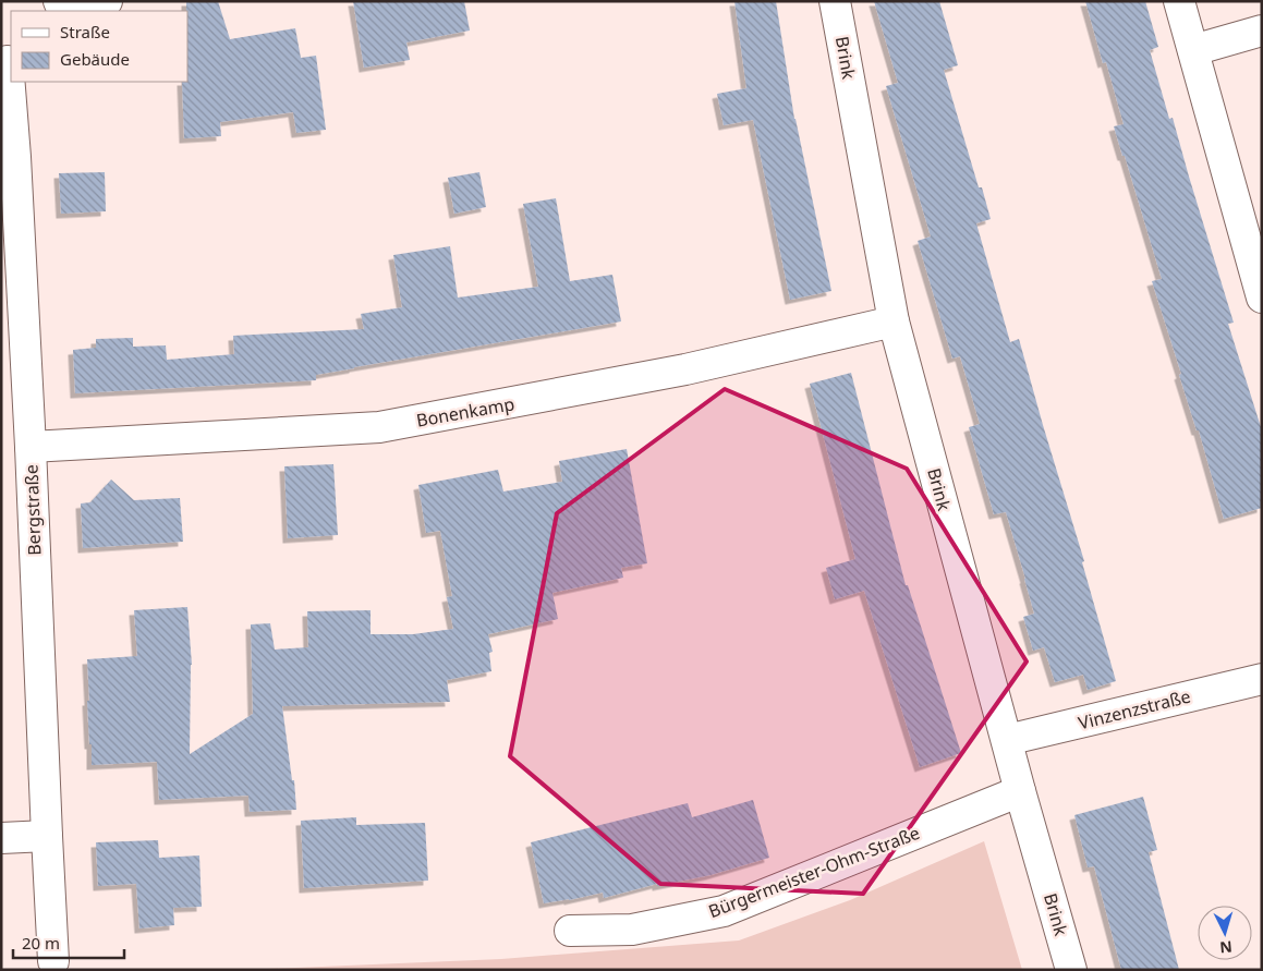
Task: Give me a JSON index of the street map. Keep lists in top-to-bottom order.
{
  "streets": {
    "street": [
      "Brink",
      "Bonenkamp",
      "Bergstraße",
      "Vinzenzstraße",
      "Bürgermeister-Ohm-Straße"
    ]
  },
  "crossings": [
    ["Brink", "Bonenkamp"],
    ["Brink", "Vinzenzstraße"],
    ["Brink", "Bürgermeister-Ohm-Straße"],
    ["Bonenkamp", "Bergstraße"]
  ],
  "legend": ["Straße", "Gebäude"],
  "scale_bar": "20 m",
  "north": "bottom"
}
